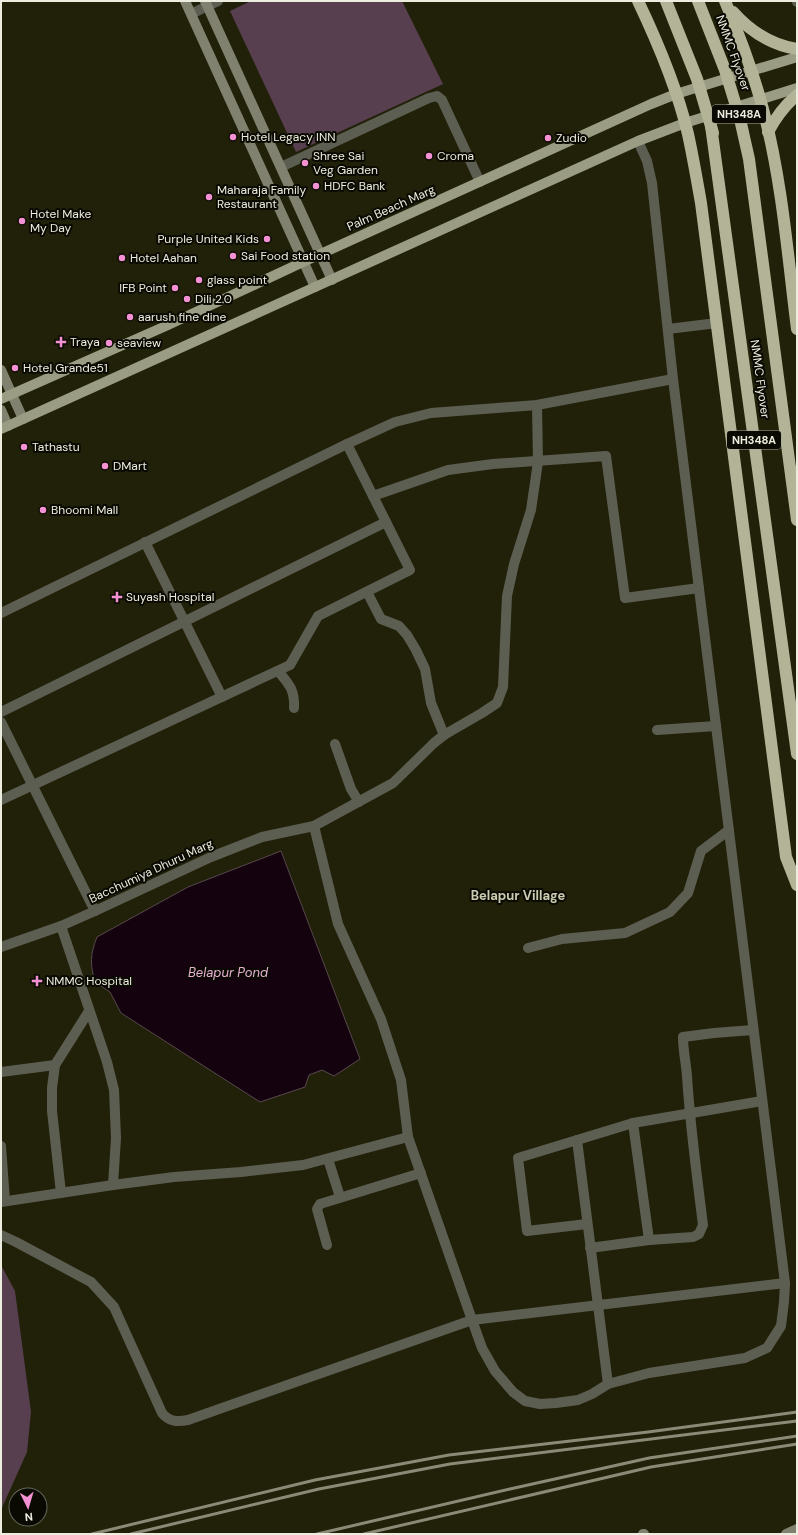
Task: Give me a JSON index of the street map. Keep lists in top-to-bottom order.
{
  "streets": {
    "highway": ["NMMC Flyover", "NH348A"],
    "main road": ["Palm Beach Marg"],
    "street": ["Bacchumiya Dhuru Marg"]
  },
  "districts": ["Belapur Village"],
  "water": ["Belapur Pond"],
  "places": {
    "other": [
      "Hotel Legacy INN",
      "Zudio",
      "Croma",
      "Shree Sai Veg Garden",
      "HDFC Bank",
      "Maharaja Family Restaurant",
      "Hotel Make My Day",
      "Purple United Kids",
      "Sai Food station",
      "Hotel Aahan",
      "glass point",
      "IFB Point",
      "Dili 2.0",
      "aarush fine dine",
      "seaview",
      "Hotel Grande51",
      "Tathastu",
      "DMart",
      "Bhoomi Mall"
    ],
    "health": ["Traya", "Suyash Hospital", "NMMC Hospital"]
  },
  "north": "bottom"
}
